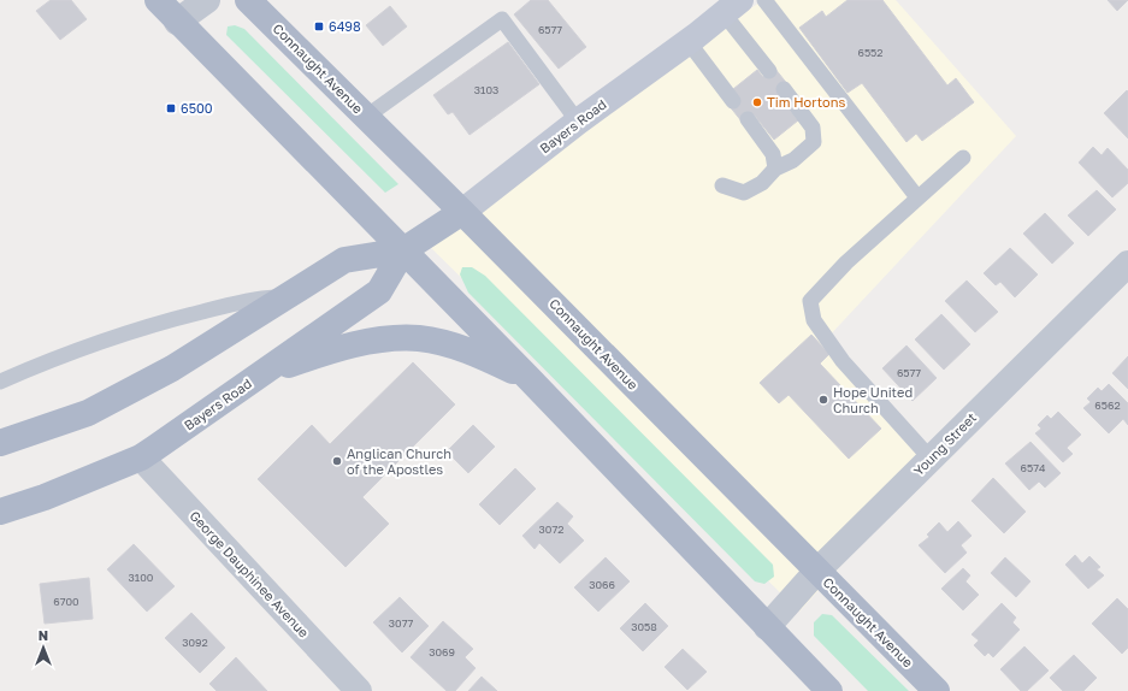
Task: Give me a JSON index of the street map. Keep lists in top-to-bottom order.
{
  "streets": {
    "main road": ["Connaught Avenue", "Bayers Road"],
    "street": ["Young Street", "George Dauphinee Avenue"]
  },
  "crossings": [
    ["Connaught Avenue", "Bayers Road"],
    ["Connaught Avenue", "Young Street"],
    ["Bayers Road", "George Dauphinee Avenue"]
  ],
  "places": {
    "transit": ["6498", "6500"],
    "other": ["Tim Hortons", "Hope United Church", "Anglican Church of the Apostles"]
  },
  "house_numbers": [
    "6577",
    "6552",
    "3103",
    "6577",
    "6562",
    "6574",
    "3072",
    "3100",
    "3066",
    "6700",
    "3077",
    "3058",
    "3092",
    "3069"
  ],
  "north": "top"
}
